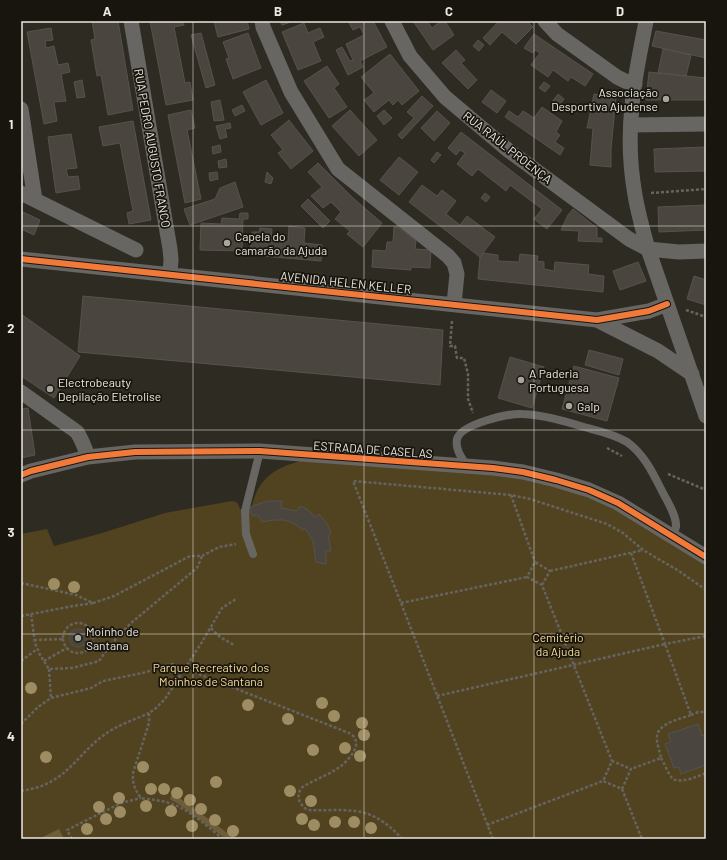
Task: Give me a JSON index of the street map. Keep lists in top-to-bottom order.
{
  "streets": {
    "street": [
      "RUA RAÚL PROENÇA",
      "RUA PEDRO AUGUSTO FRANCO",
      "AVENIDA HELEN KELLER",
      "ESTRADA DE CASELAS"
    ]
  },
  "crossings": [
    ["RUA PEDRO AUGUSTO FRANCO", "AVENIDA HELEN KELLER"]
  ],
  "parks": ["Cemitério da Ajuda", "Parque Recreativo dos Moinhos de Santana"],
  "places": [
    "Associação Desportiva Ajudense",
    "Capela do camarão da Ajuda",
    "A Paderia Portuguesa",
    "Electrobeauty Depilação Eletrolise",
    "Galp",
    "Moinho de Santana"
  ],
  "grid": {
    "columns": [
      "A",
      "B",
      "C",
      "D"
    ],
    "rows": [
      "1",
      "2",
      "3",
      "4"
    ]
  }
}
